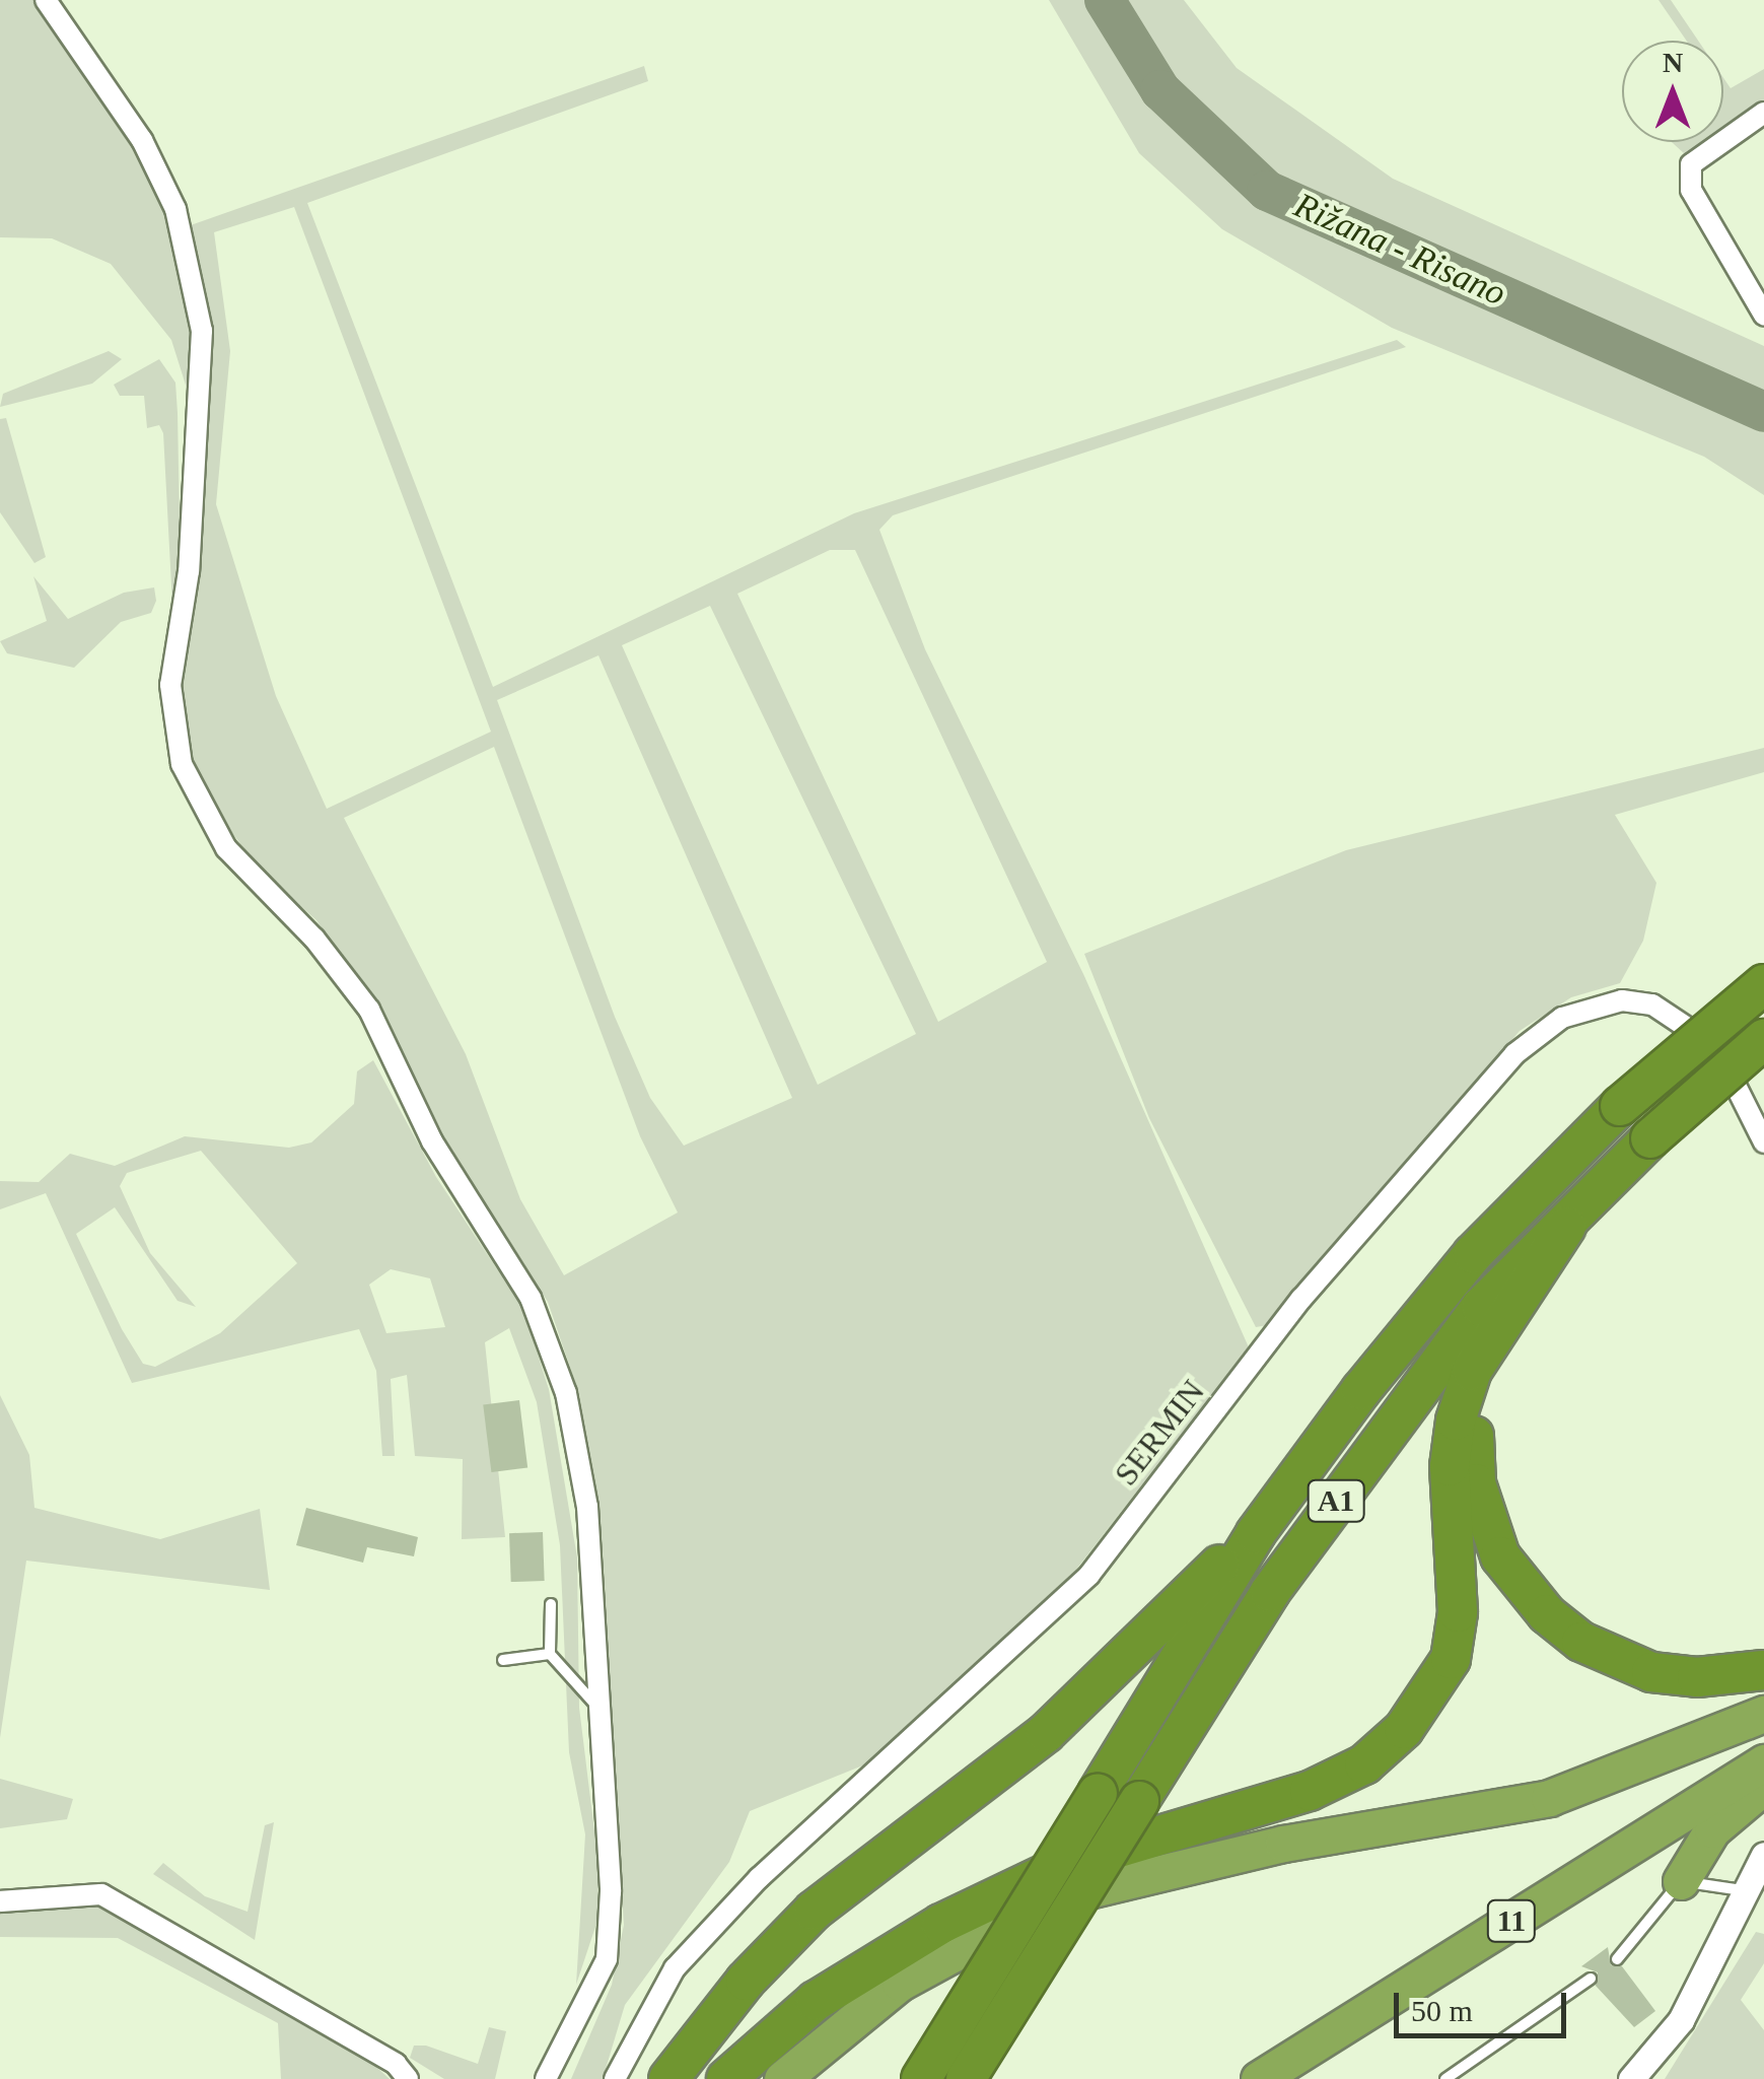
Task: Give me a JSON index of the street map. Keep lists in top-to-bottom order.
{
  "streets": {
    "highway": ["A1", "11"],
    "street": ["SERMIN"]
  },
  "water": ["Rižana - Risano"],
  "scale_bar": "50 m",
  "north": "top"
}
